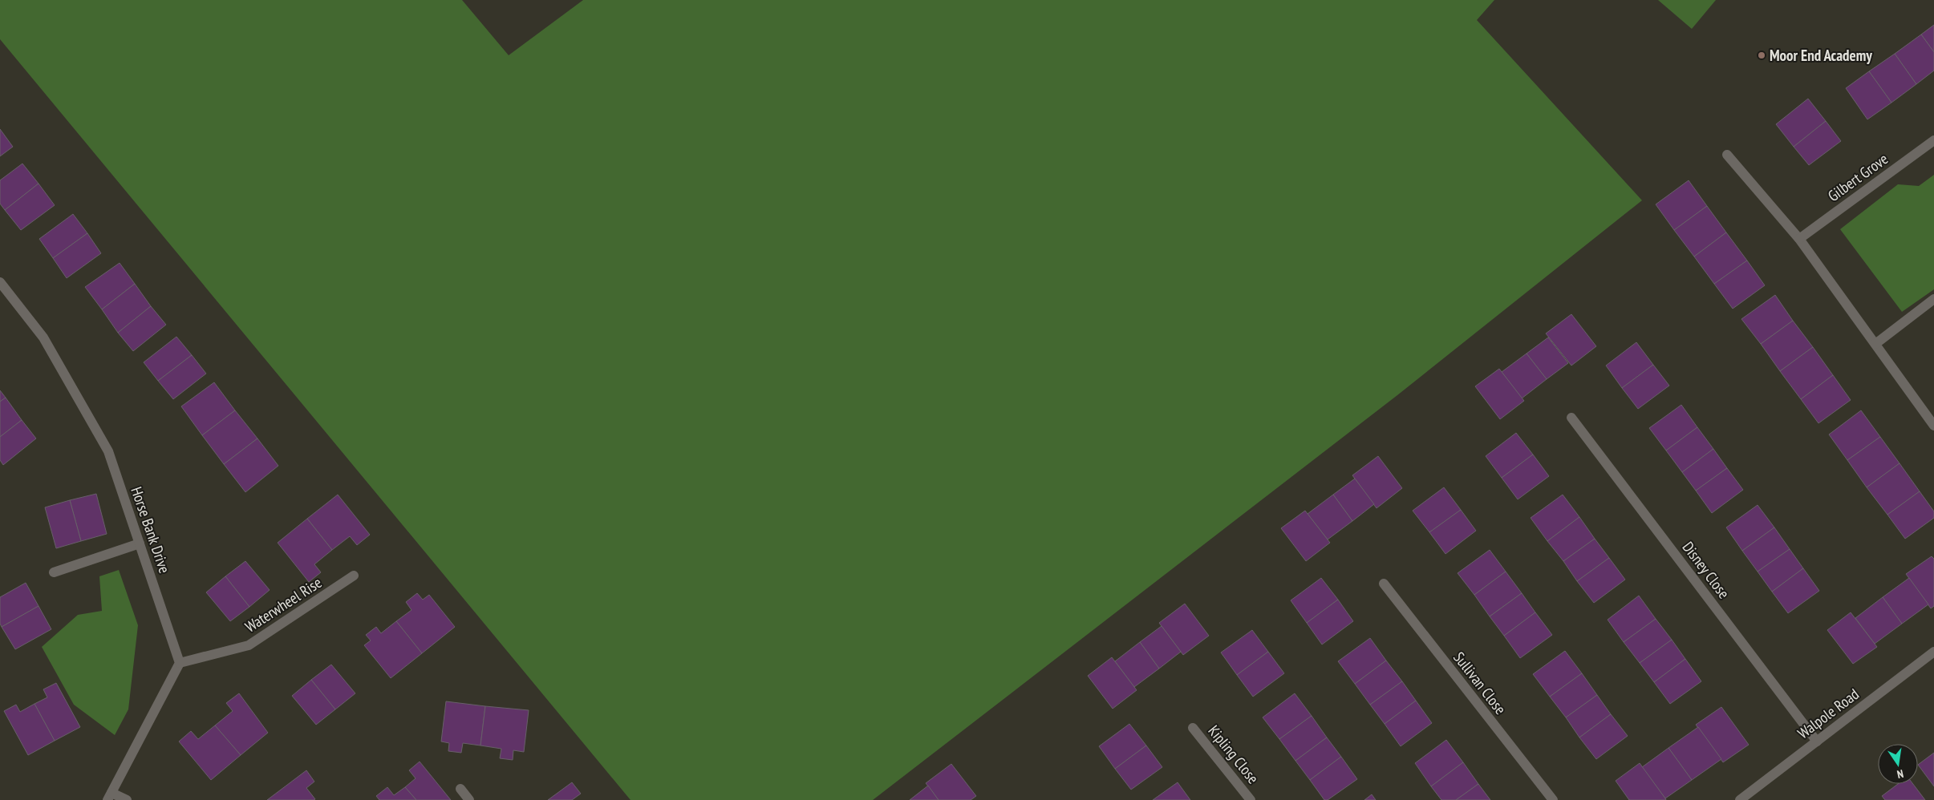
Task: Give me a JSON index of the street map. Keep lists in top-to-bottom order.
{
  "streets": {
    "street": [
      "Gilbert Grove",
      "Horse Bank Drive",
      "Disney Close",
      "Waterwheel Rise",
      "Sullivan Close",
      "Walpole Road",
      "Kipling Close"
    ]
  },
  "crossings": [
    ["Horse Bank Drive", "Waterwheel Rise"],
    ["Disney Close", "Walpole Road"]
  ],
  "places": ["Moor End Academy"],
  "north": "bottom"
}
